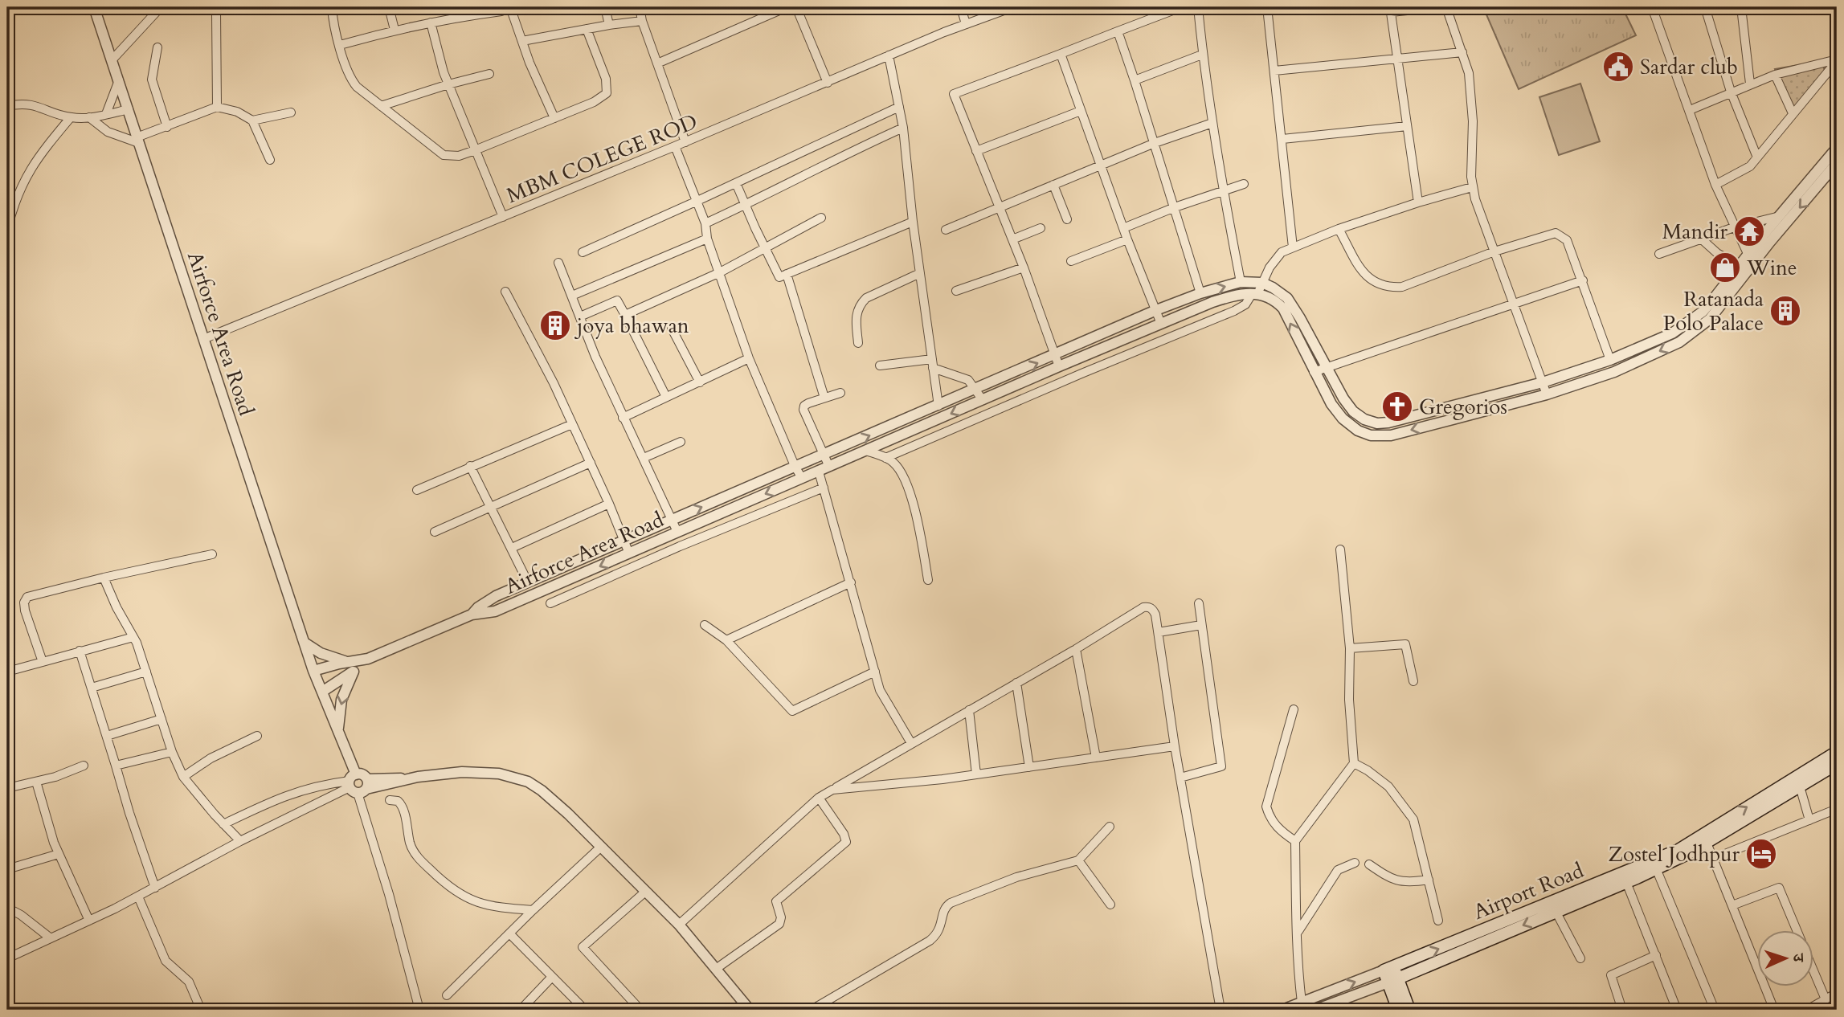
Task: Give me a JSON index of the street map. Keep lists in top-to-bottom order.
{
  "streets": {
    "main road": ["Airport Road"],
    "street": ["MBM COLEGE ROD", "Airforce Area Road"]
  },
  "crossings": [
    ["MBM COLEGE ROD", "Airforce Area Road"]
  ],
  "places": {
    "public building": ["Sardar club"],
    "temple": ["Mandir"],
    "shop": ["Wine"],
    "building": ["Ratanada Polo Palace", "joya bhawan"],
    "church": ["Gregorios"],
    "hotel": ["Zostel Jodhpur"]
  },
  "north": "right"
}
